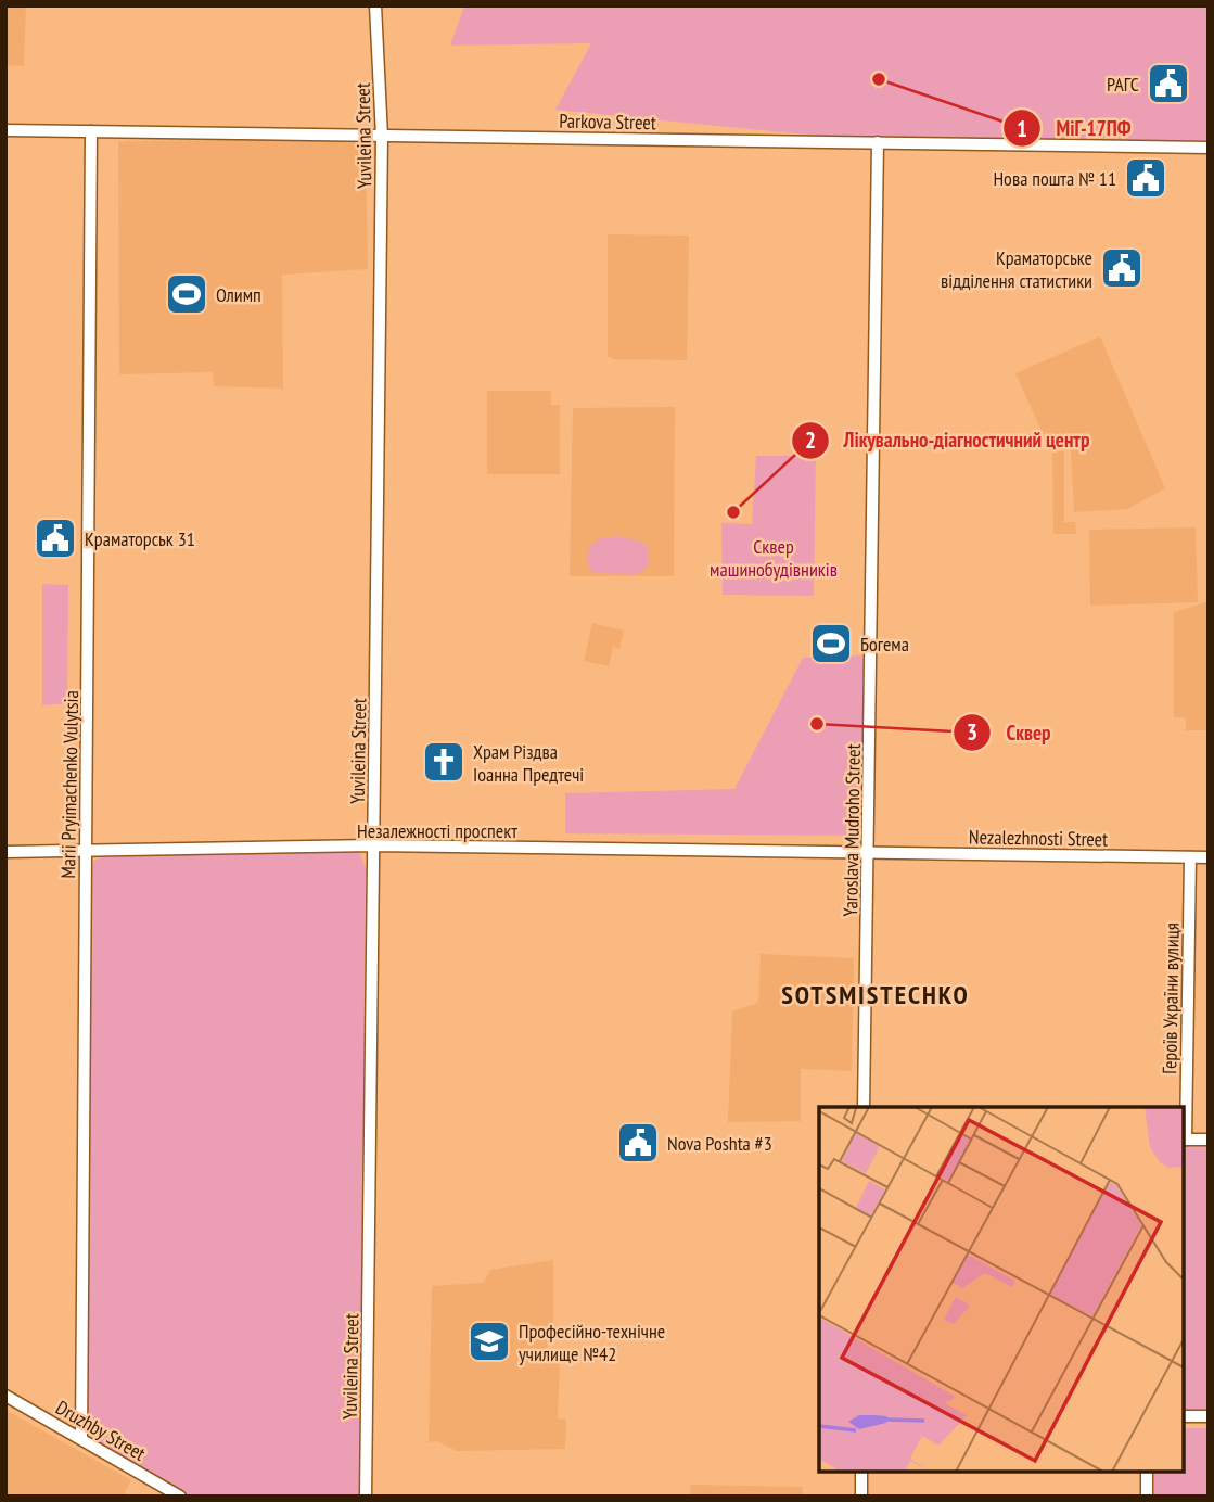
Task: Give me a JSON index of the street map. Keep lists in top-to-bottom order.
{
  "streets": {
    "street": [
      "Parkova Street",
      "Yuvileina Street",
      "Marii Pryimachenko Vulytsia",
      "Незалежності проспект",
      "Yaroslava Mudroho Street",
      "Nezalezhnosti Street",
      "Героїв України вулиця",
      "Druzhby Street"
    ]
  },
  "crossings": [
    ["Parkova Street", "Yuvileina Street"],
    ["Parkova Street", "Marii Pryimachenko Vulytsia"],
    ["Parkova Street", "Yaroslava Mudroho Street"],
    ["Yuvileina Street", "Незалежності проспект"],
    ["Marii Pryimachenko Vulytsia", "Незалежності проспект"],
    ["Marii Pryimachenko Vulytsia", "Druzhby Street"],
    ["Незалежності проспект", "Yaroslava Mudroho Street"],
    ["Незалежності проспект", "Nezalezhnosti Street"],
    ["Yaroslava Mudroho Street", "Nezalezhnosti Street"],
    ["Nezalezhnosti Street", "Героїв України вулиця"]
  ],
  "districts": ["SOTSMISTECHKO"],
  "parks": ["Сквер машинобудівників"],
  "places": {
    "other": ["МіГ-17ПФ", "Лікувально-діагностичний центр", "Сквер"],
    "public building": [
      "РАГС",
      "Нова пошта № 11",
      "Краматорське відділення статистики",
      "Краматорськ 31",
      "Nova Poshta #3"
    ],
    "sports": ["Олимп", "Богема"],
    "church": ["Храм Різдва Іоанна Предтечі"],
    "school or university": ["Професійно-технічне училище №42"]
  }
}
